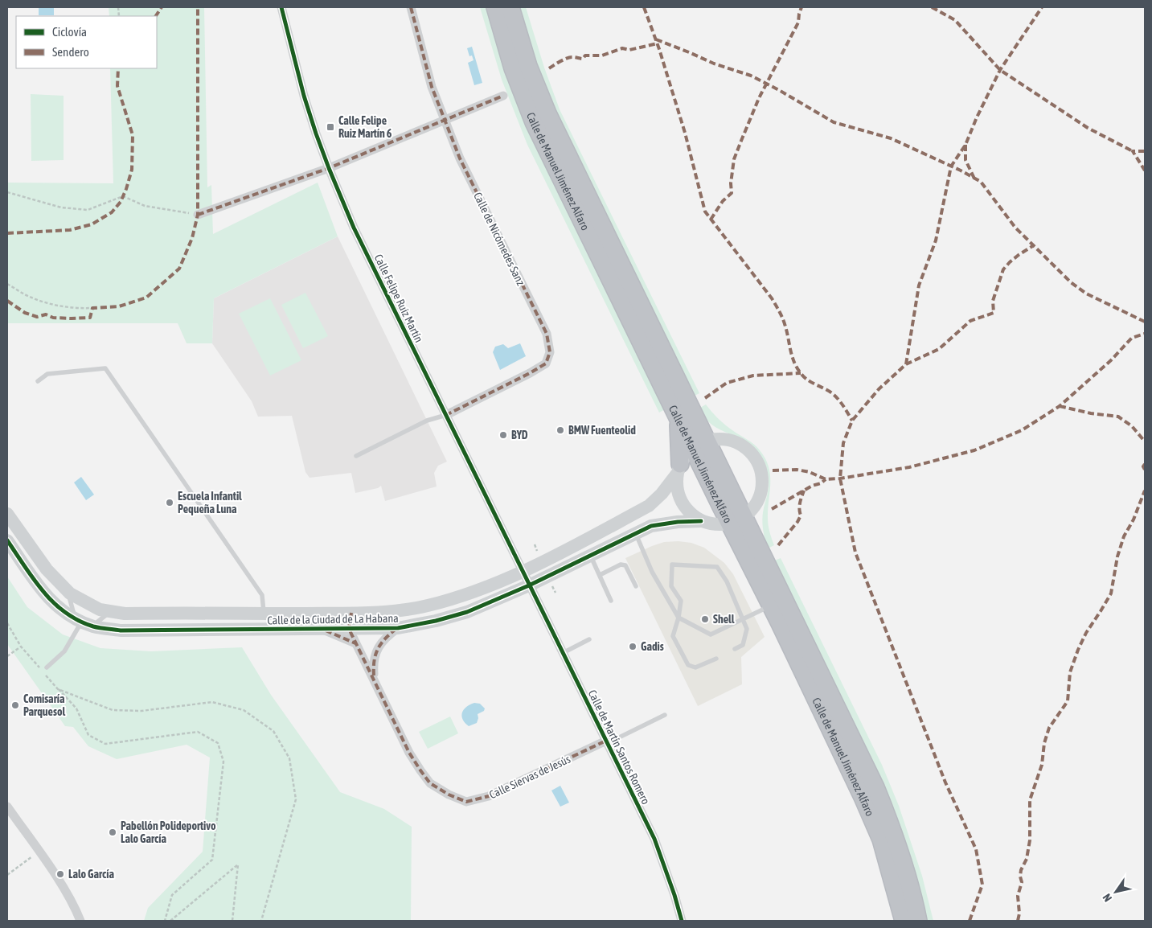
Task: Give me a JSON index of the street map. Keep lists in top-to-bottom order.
{
  "streets": {
    "highway": ["Calle de Manuel Jiménez Alfaro"],
    "street": [
      "Calle de Nicómedes Sanz",
      "Calle Felipe Ruiz Martín",
      "Calle de la Ciudad de La Habana",
      "Calle de Martín Santos Romero",
      "Calle Siervas de Jesús"
    ]
  },
  "crossings": [
    ["Calle de Manuel Jiménez Alfaro", "Calle de la Ciudad de La Habana"],
    ["Calle de Nicómedes Sanz", "Calle Felipe Ruiz Martín"],
    ["Calle Felipe Ruiz Martín", "Calle de la Ciudad de La Habana"],
    ["Calle Felipe Ruiz Martín", "Calle de Martín Santos Romero"],
    ["Calle de la Ciudad de La Habana", "Calle de Martín Santos Romero"],
    ["Calle de la Ciudad de La Habana", "Calle Siervas de Jesús"],
    ["Calle de Martín Santos Romero", "Calle Siervas de Jesús"]
  ],
  "places": {
    "transit": ["Calle Felipe Ruiz Martín 6"],
    "other": [
      "BMW Fuenteolid",
      "BYD",
      "Escuela Infantil Pequeña Luna",
      "Shell",
      "Gadis",
      "Comisaría Parquesol",
      "Pabellón Polideportivo Lalo García",
      "Lalo García"
    ]
  },
  "legend": ["Ciclovía", "Sendero"],
  "north": "bottom left"
}
